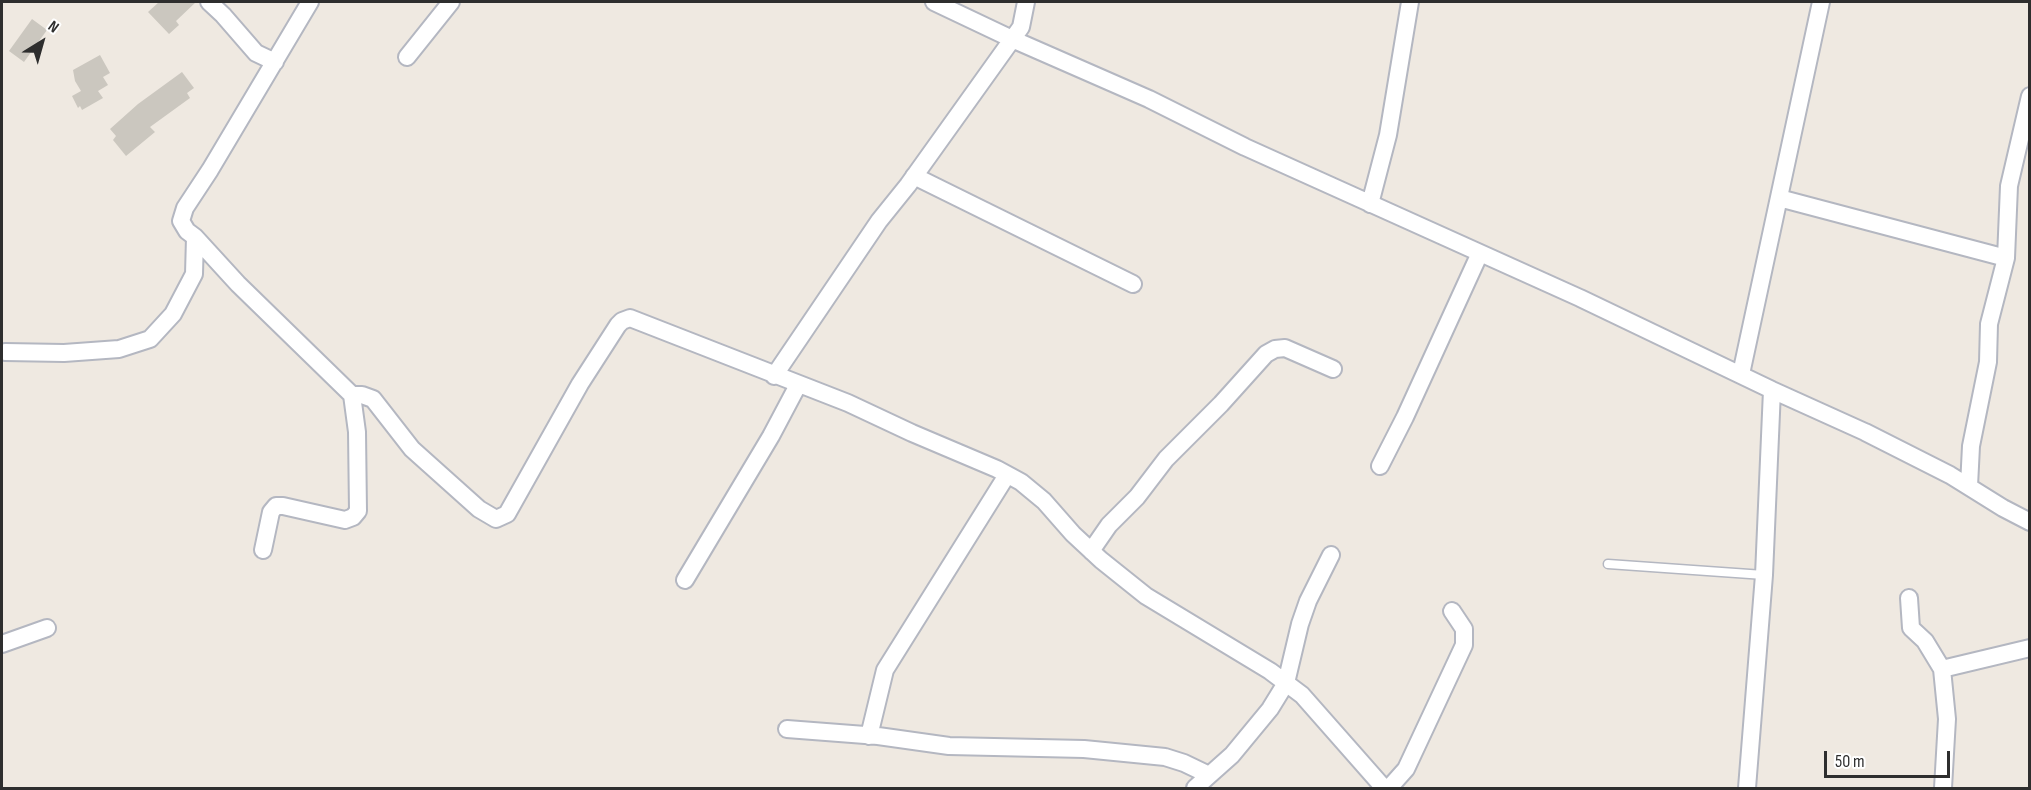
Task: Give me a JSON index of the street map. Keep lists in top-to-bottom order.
{
  "scale_bar": "50 m",
  "north": "top right"
}
